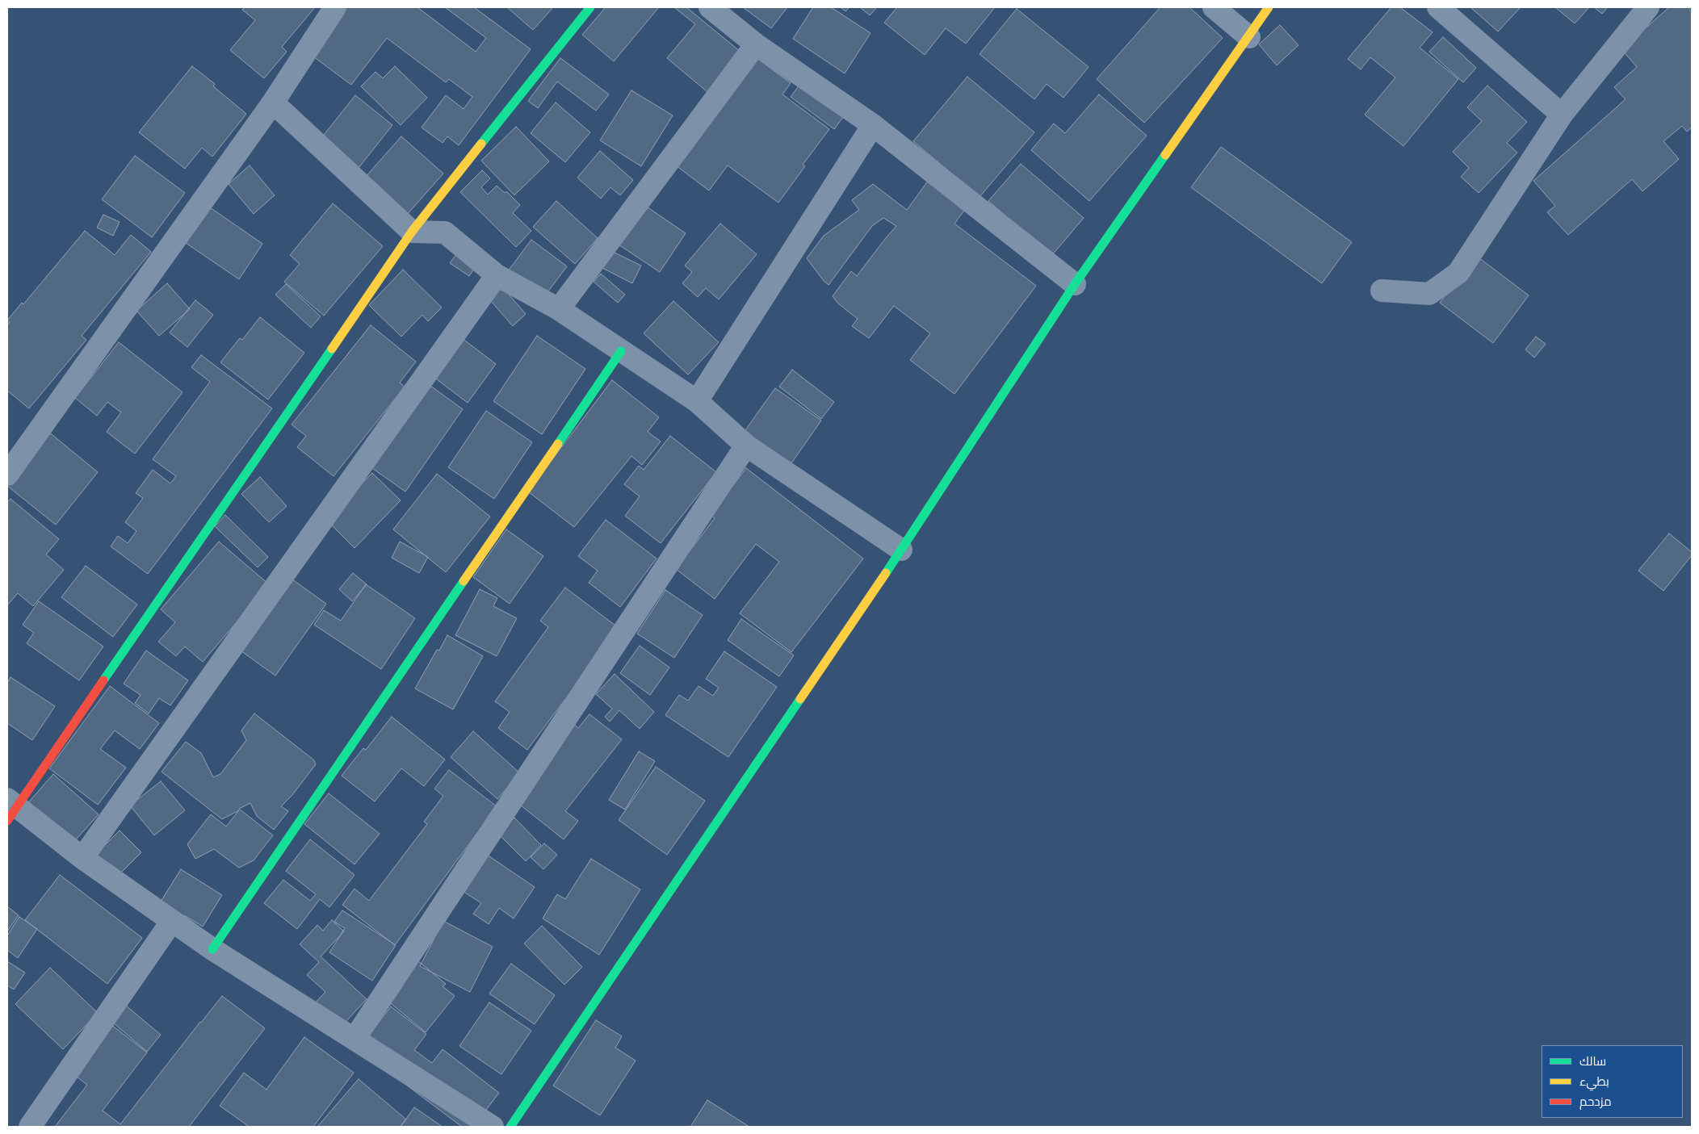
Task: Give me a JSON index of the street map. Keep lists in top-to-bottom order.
{
  "legend": ["سالك", "بطيء", "مزدحم"]
}
